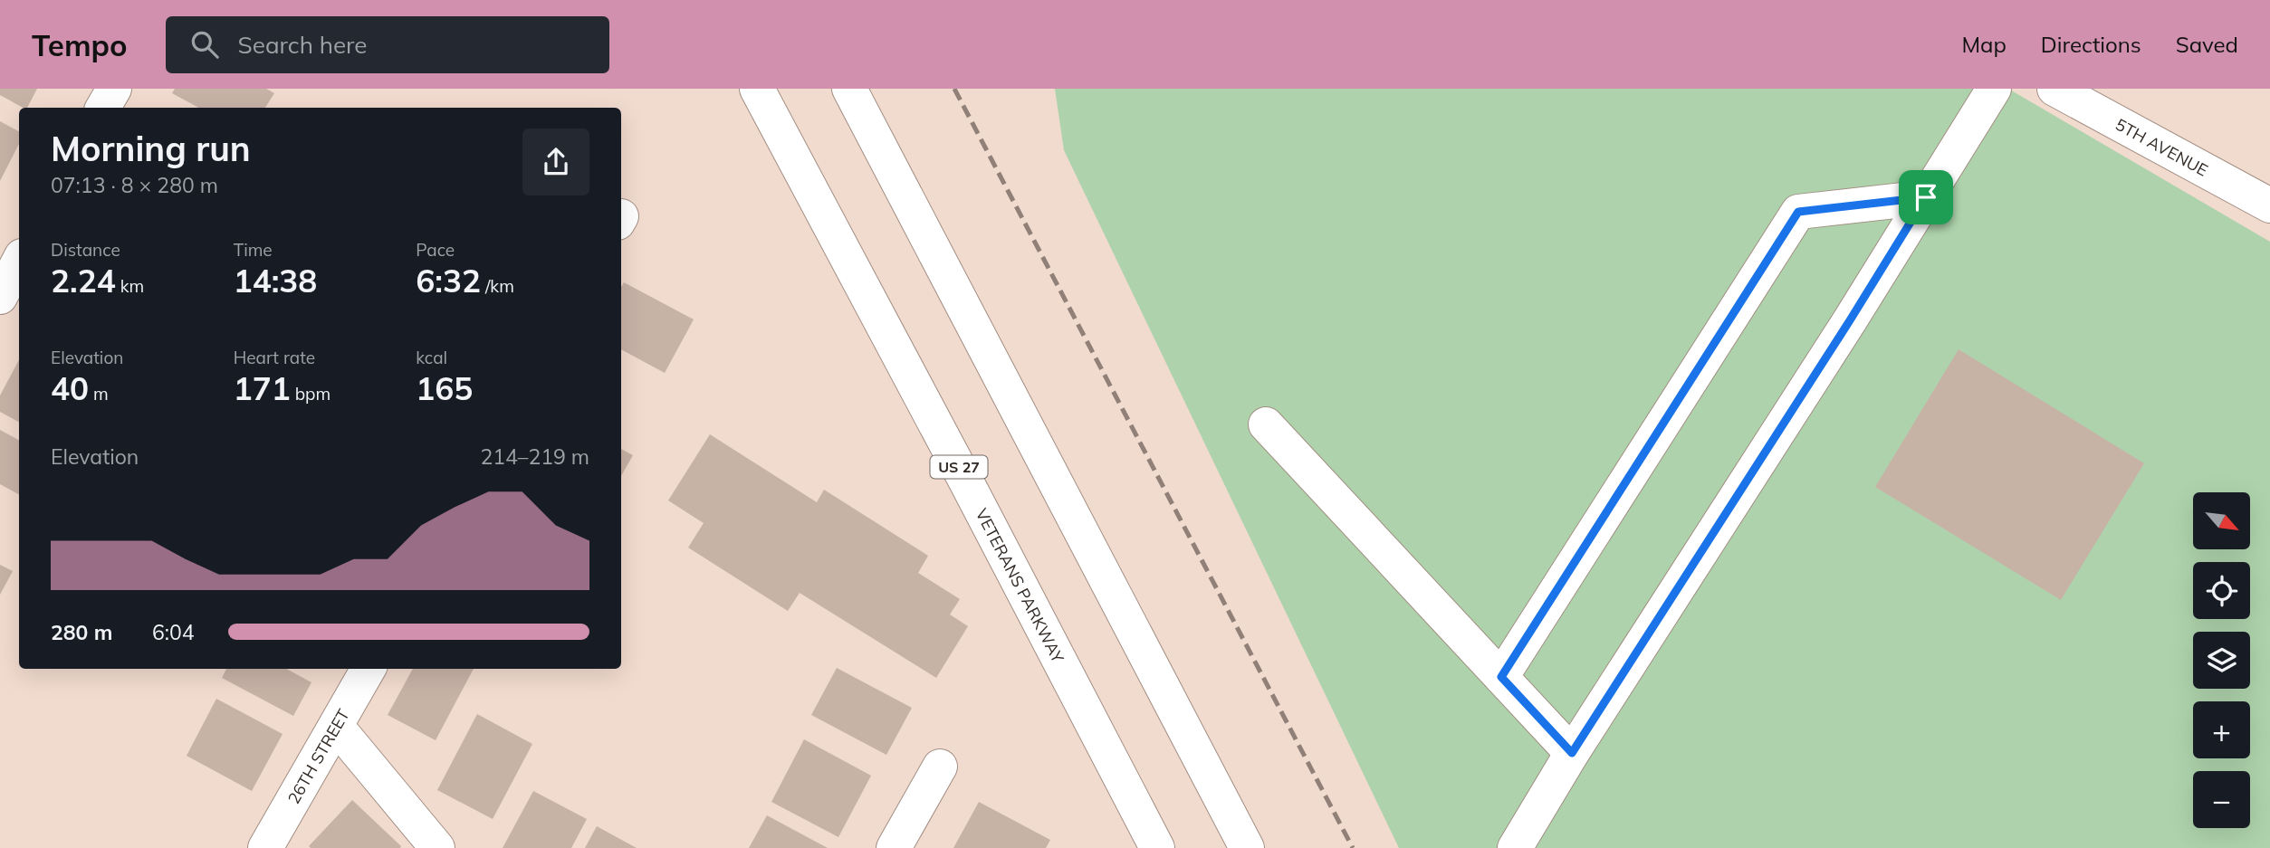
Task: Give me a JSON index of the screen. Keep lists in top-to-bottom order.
{
  "streets": {
    "street": [
      "5TH AVENUE",
      "US 27",
      "VETERANS PARKWAY",
      "26TH STREET"
    ]
  },
  "north": "bottom right",
  "page": {
    "header": "Tempo",
    "search": "Search here",
    "nav": ["Map", "Directions", "Saved"],
    "heading": ["Morning run", "07:13 · 8 × 280 m"],
    "stats": [
      ["Distance", "2.24 km"],
      ["Time", "14:38"],
      ["Pace", "6:32 /km"],
      ["Elevation", "40 m"],
      ["Heart rate", "171 bpm"],
      ["kcal", "165"]
    ],
    "chart": ["Elevation", "214–219 m"],
    "map_buttons": ["+", "−"],
    "list": [
      {
        "name": "280 m",
        "note": "6:04"
      }
    ]
  }
}
